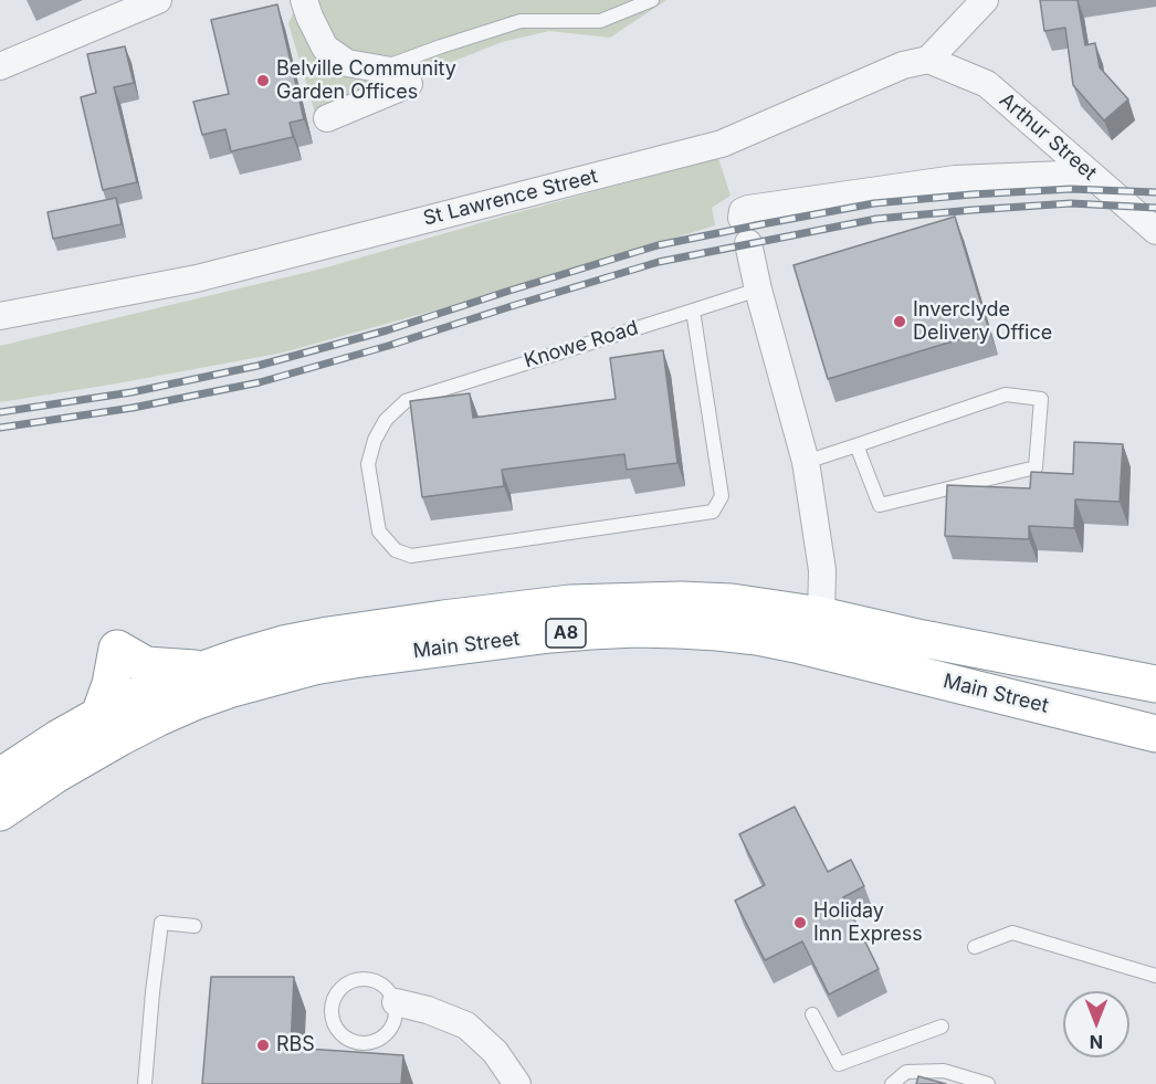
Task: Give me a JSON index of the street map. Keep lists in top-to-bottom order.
{
  "streets": {
    "highway": ["A8", "Main Street"],
    "street": ["Arthur Street", "St Lawrence Street"],
    "lane": ["Knowe Road"]
  },
  "crossings": [
    ["Arthur Street", "St Lawrence Street"]
  ],
  "places": [
    "Belville Community Garden Offices",
    "Inverclyde Delivery Office",
    "Holiday Inn Express",
    "RBS"
  ],
  "north": "bottom"
}
